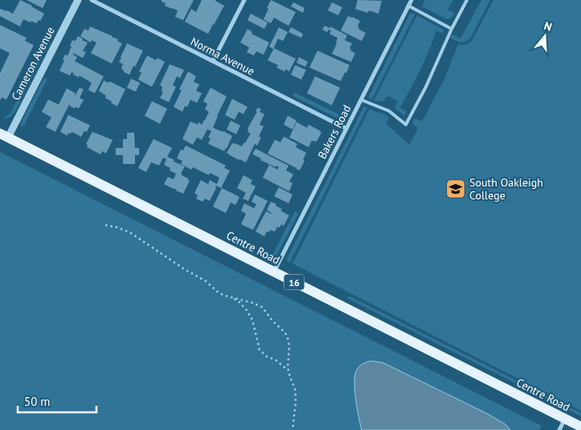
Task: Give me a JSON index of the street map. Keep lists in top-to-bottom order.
{
  "streets": {
    "main road": ["Centre Road", "16"],
    "street": ["Norma Avenue", "Cameron Avenue", "Bakers Road"]
  },
  "crossings": [
    ["Norma Avenue", "Bakers Road"],
    ["Cameron Avenue", "Centre Road"],
    ["Bakers Road", "Centre Road"]
  ],
  "places": {
    "school or university": ["South Oakleigh College"]
  },
  "scale_bar": "50 m",
  "north": "top"
}
